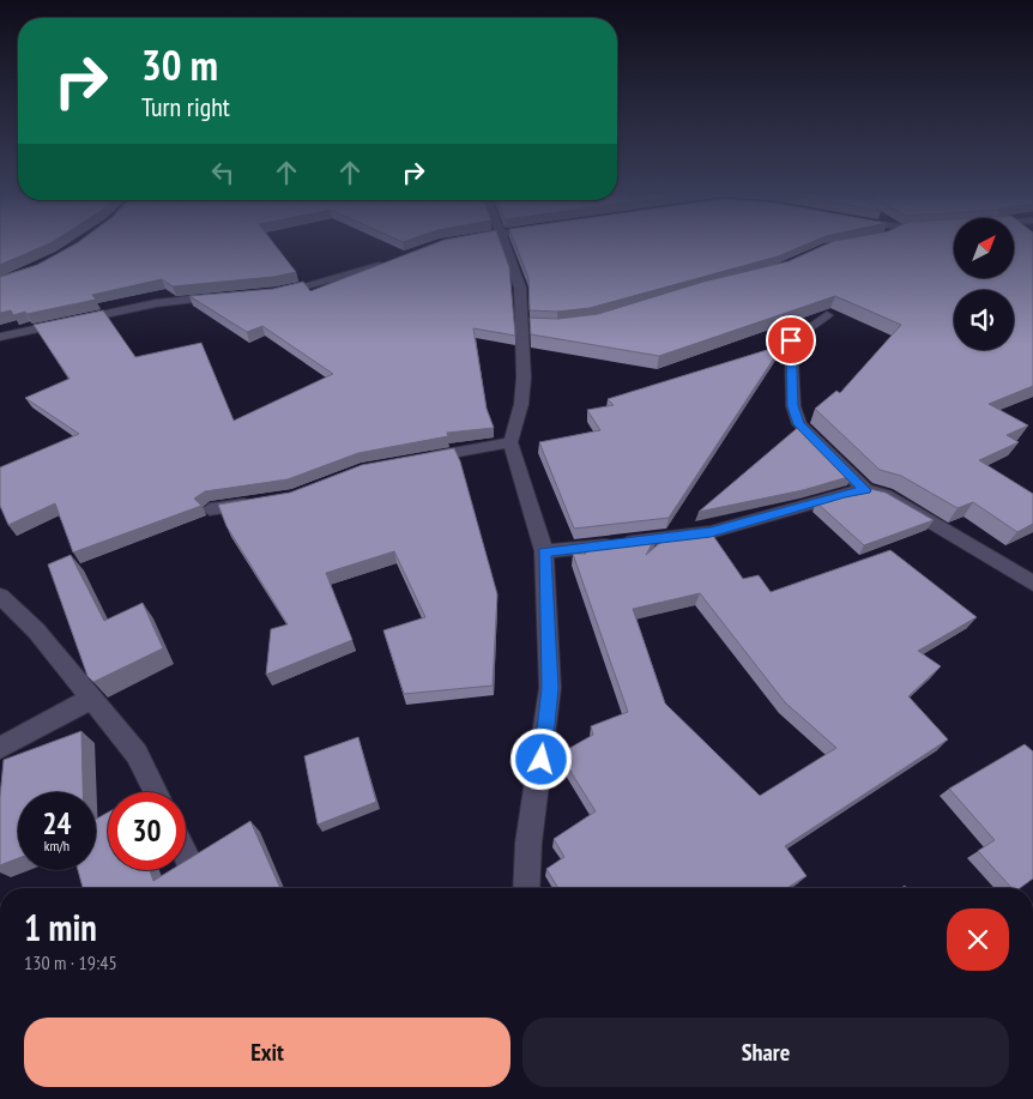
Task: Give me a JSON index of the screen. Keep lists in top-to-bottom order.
{
  "north": "top right",
  "page": {
    "turn": ["30 m", "Turn right"],
    "speed": "24 km/h",
    "limit": "30",
    "heading": ["1 min", "130 m · 19:45"],
    "buttons": ["Exit", "Share"]
  }
}
